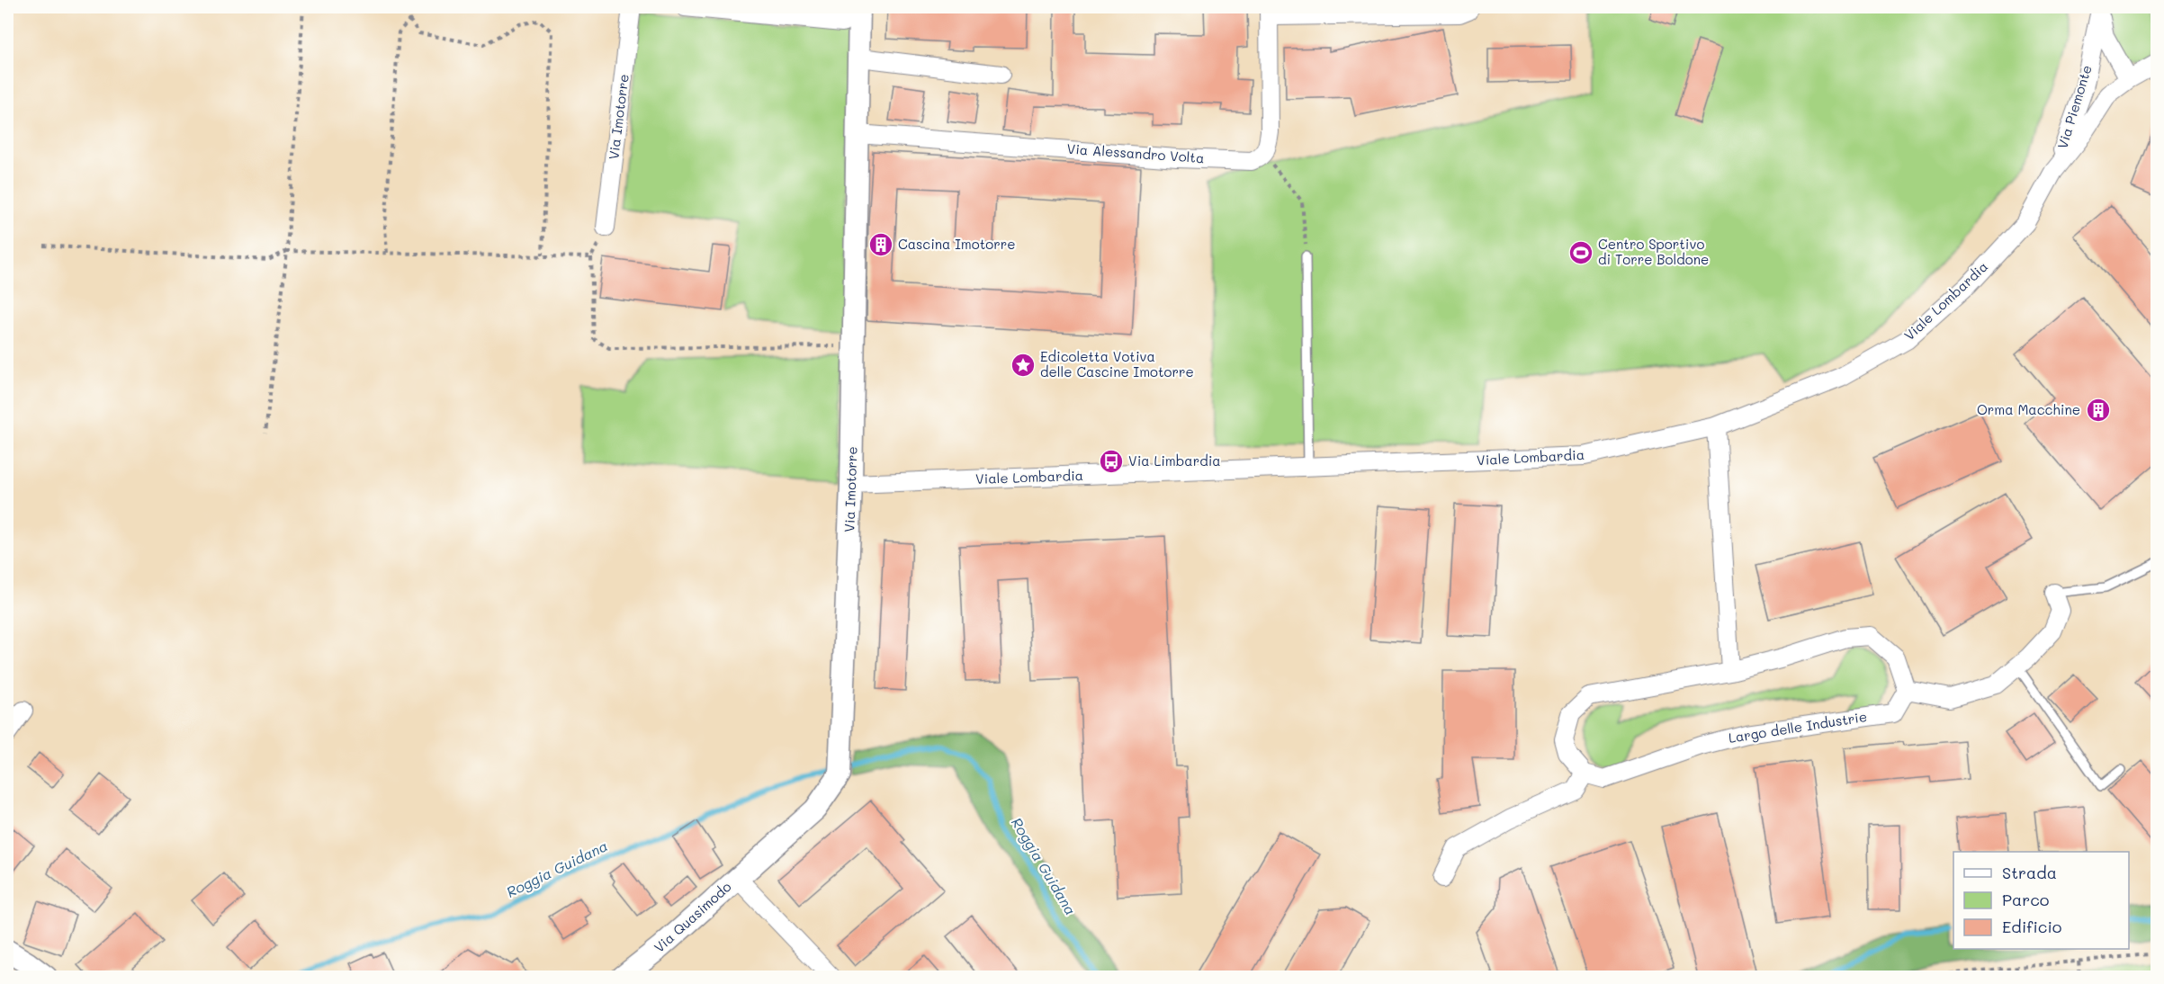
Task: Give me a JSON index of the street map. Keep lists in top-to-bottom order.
{
  "streets": {
    "street": [
      "Via Piemonte",
      "Via Imotorre",
      "Via Alessandro Volta",
      "Viale Lombardia",
      "Largo delle Industrie",
      "Via Quasimodo"
    ]
  },
  "crossings": [
    ["Via Piemonte", "Viale Lombardia"],
    ["Via Imotorre", "Via Alessandro Volta"],
    ["Via Imotorre", "Viale Lombardia"],
    ["Via Imotorre", "Via Quasimodo"]
  ],
  "water": ["Roggia Guidana"],
  "places": {
    "building": ["Cascina Imotorre", "Orma Macchine"],
    "sports": ["Centro Sportivo di Torre Boldone"],
    "place": ["Edicoletta Votiva delle Cascine Imotorre"],
    "bus stop": ["Via Limbardia"]
  },
  "legend": ["Strada", "Parco", "Edificio"]
}
